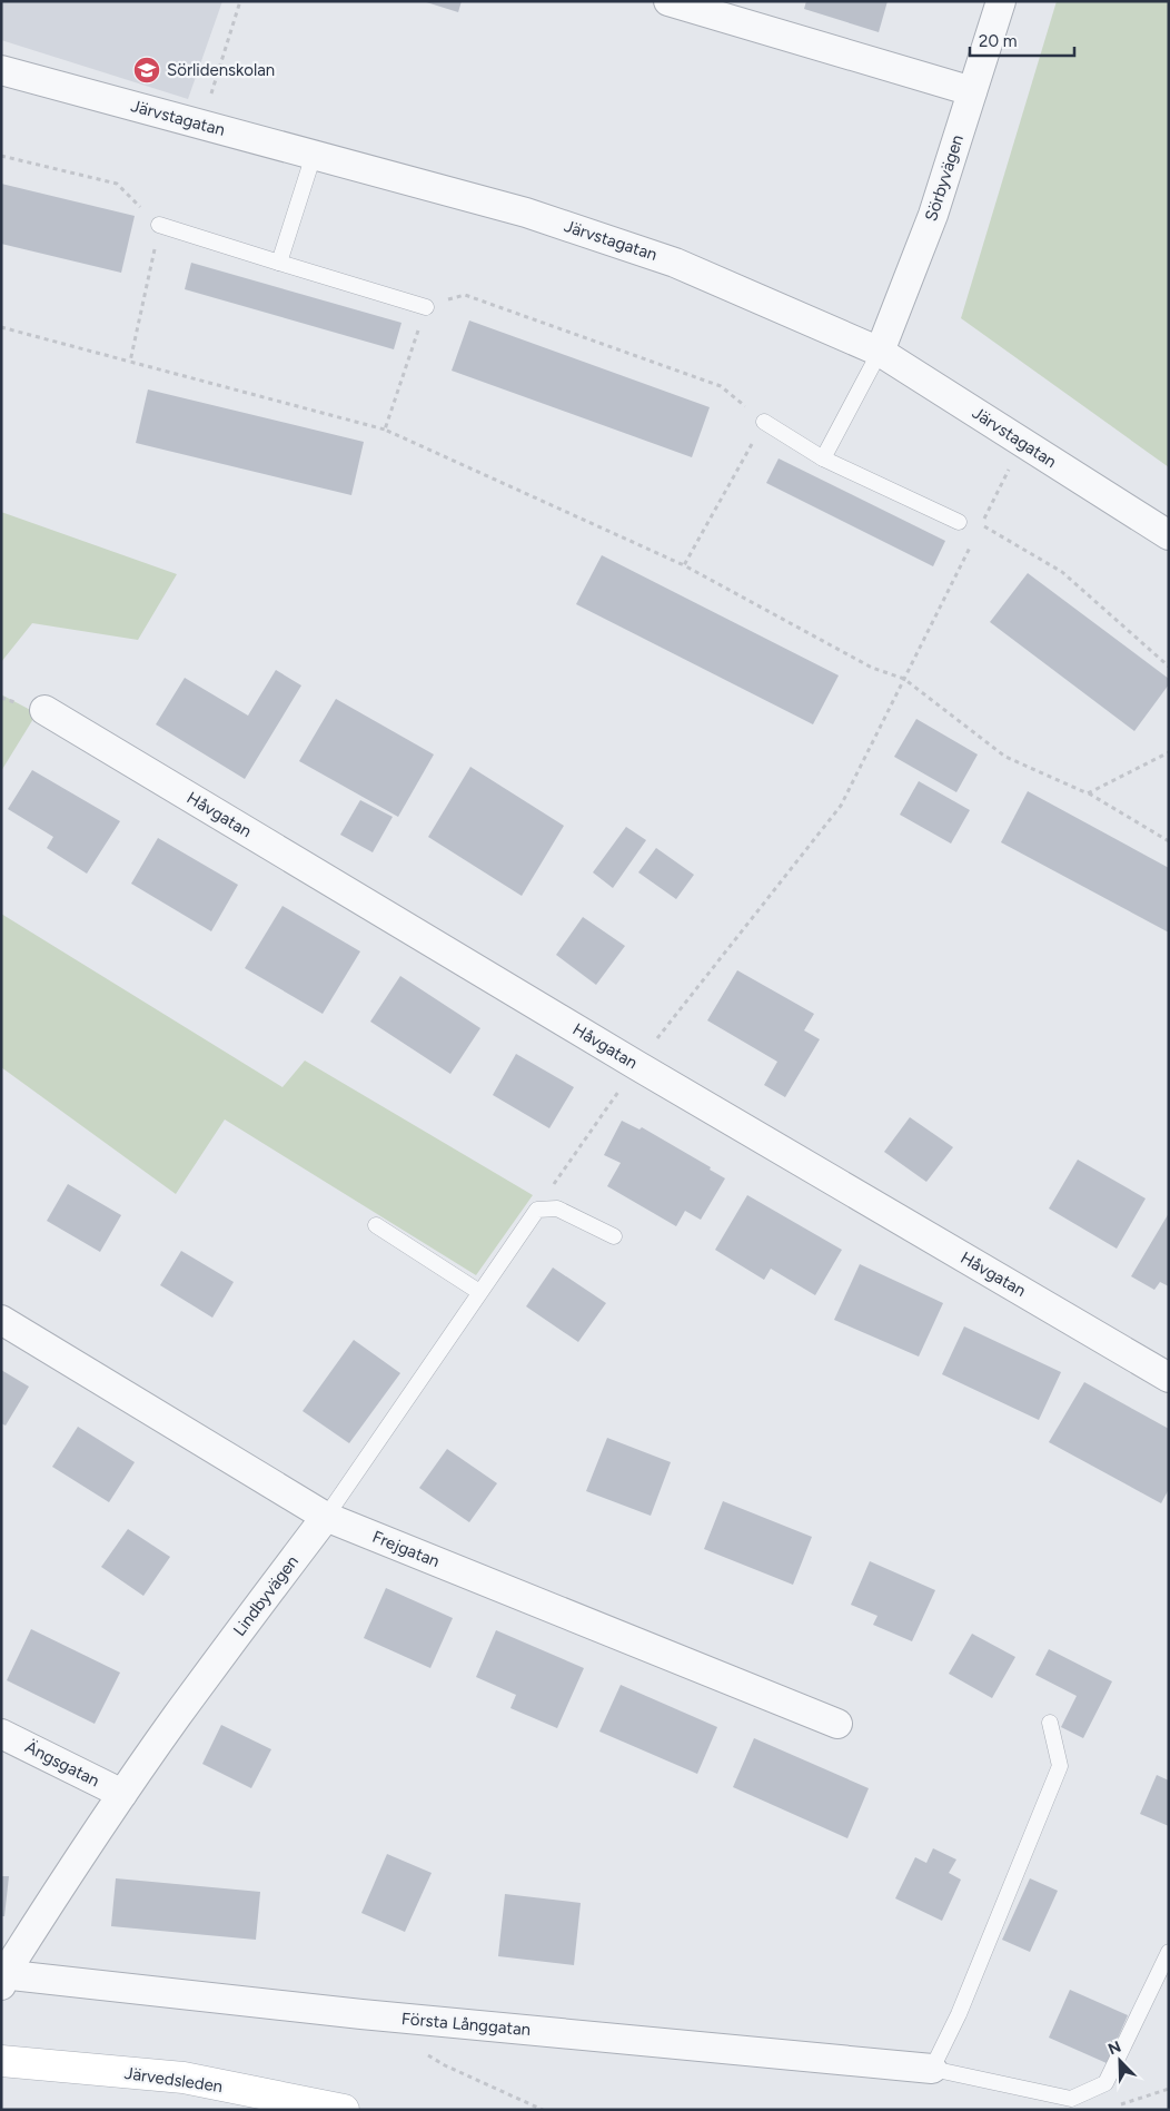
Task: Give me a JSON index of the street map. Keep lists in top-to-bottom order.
{
  "streets": {
    "main road": ["Järvedsleden"],
    "street": [
      "Järvstagatan",
      "Sörbyvägen",
      "Håvgatan",
      "Frejgatan",
      "Lindbyvägen",
      "Ängsgatan",
      "Första Långgatan"
    ]
  },
  "crossings": [
    ["Järvstagatan", "Sörbyvägen"],
    ["Frejgatan", "Lindbyvägen"],
    ["Lindbyvägen", "Ängsgatan"],
    ["Lindbyvägen", "Första Långgatan"]
  ],
  "places": {
    "school or university": ["Sörlidenskolan"]
  },
  "scale_bar": "20 m",
  "north": "top left"
}
